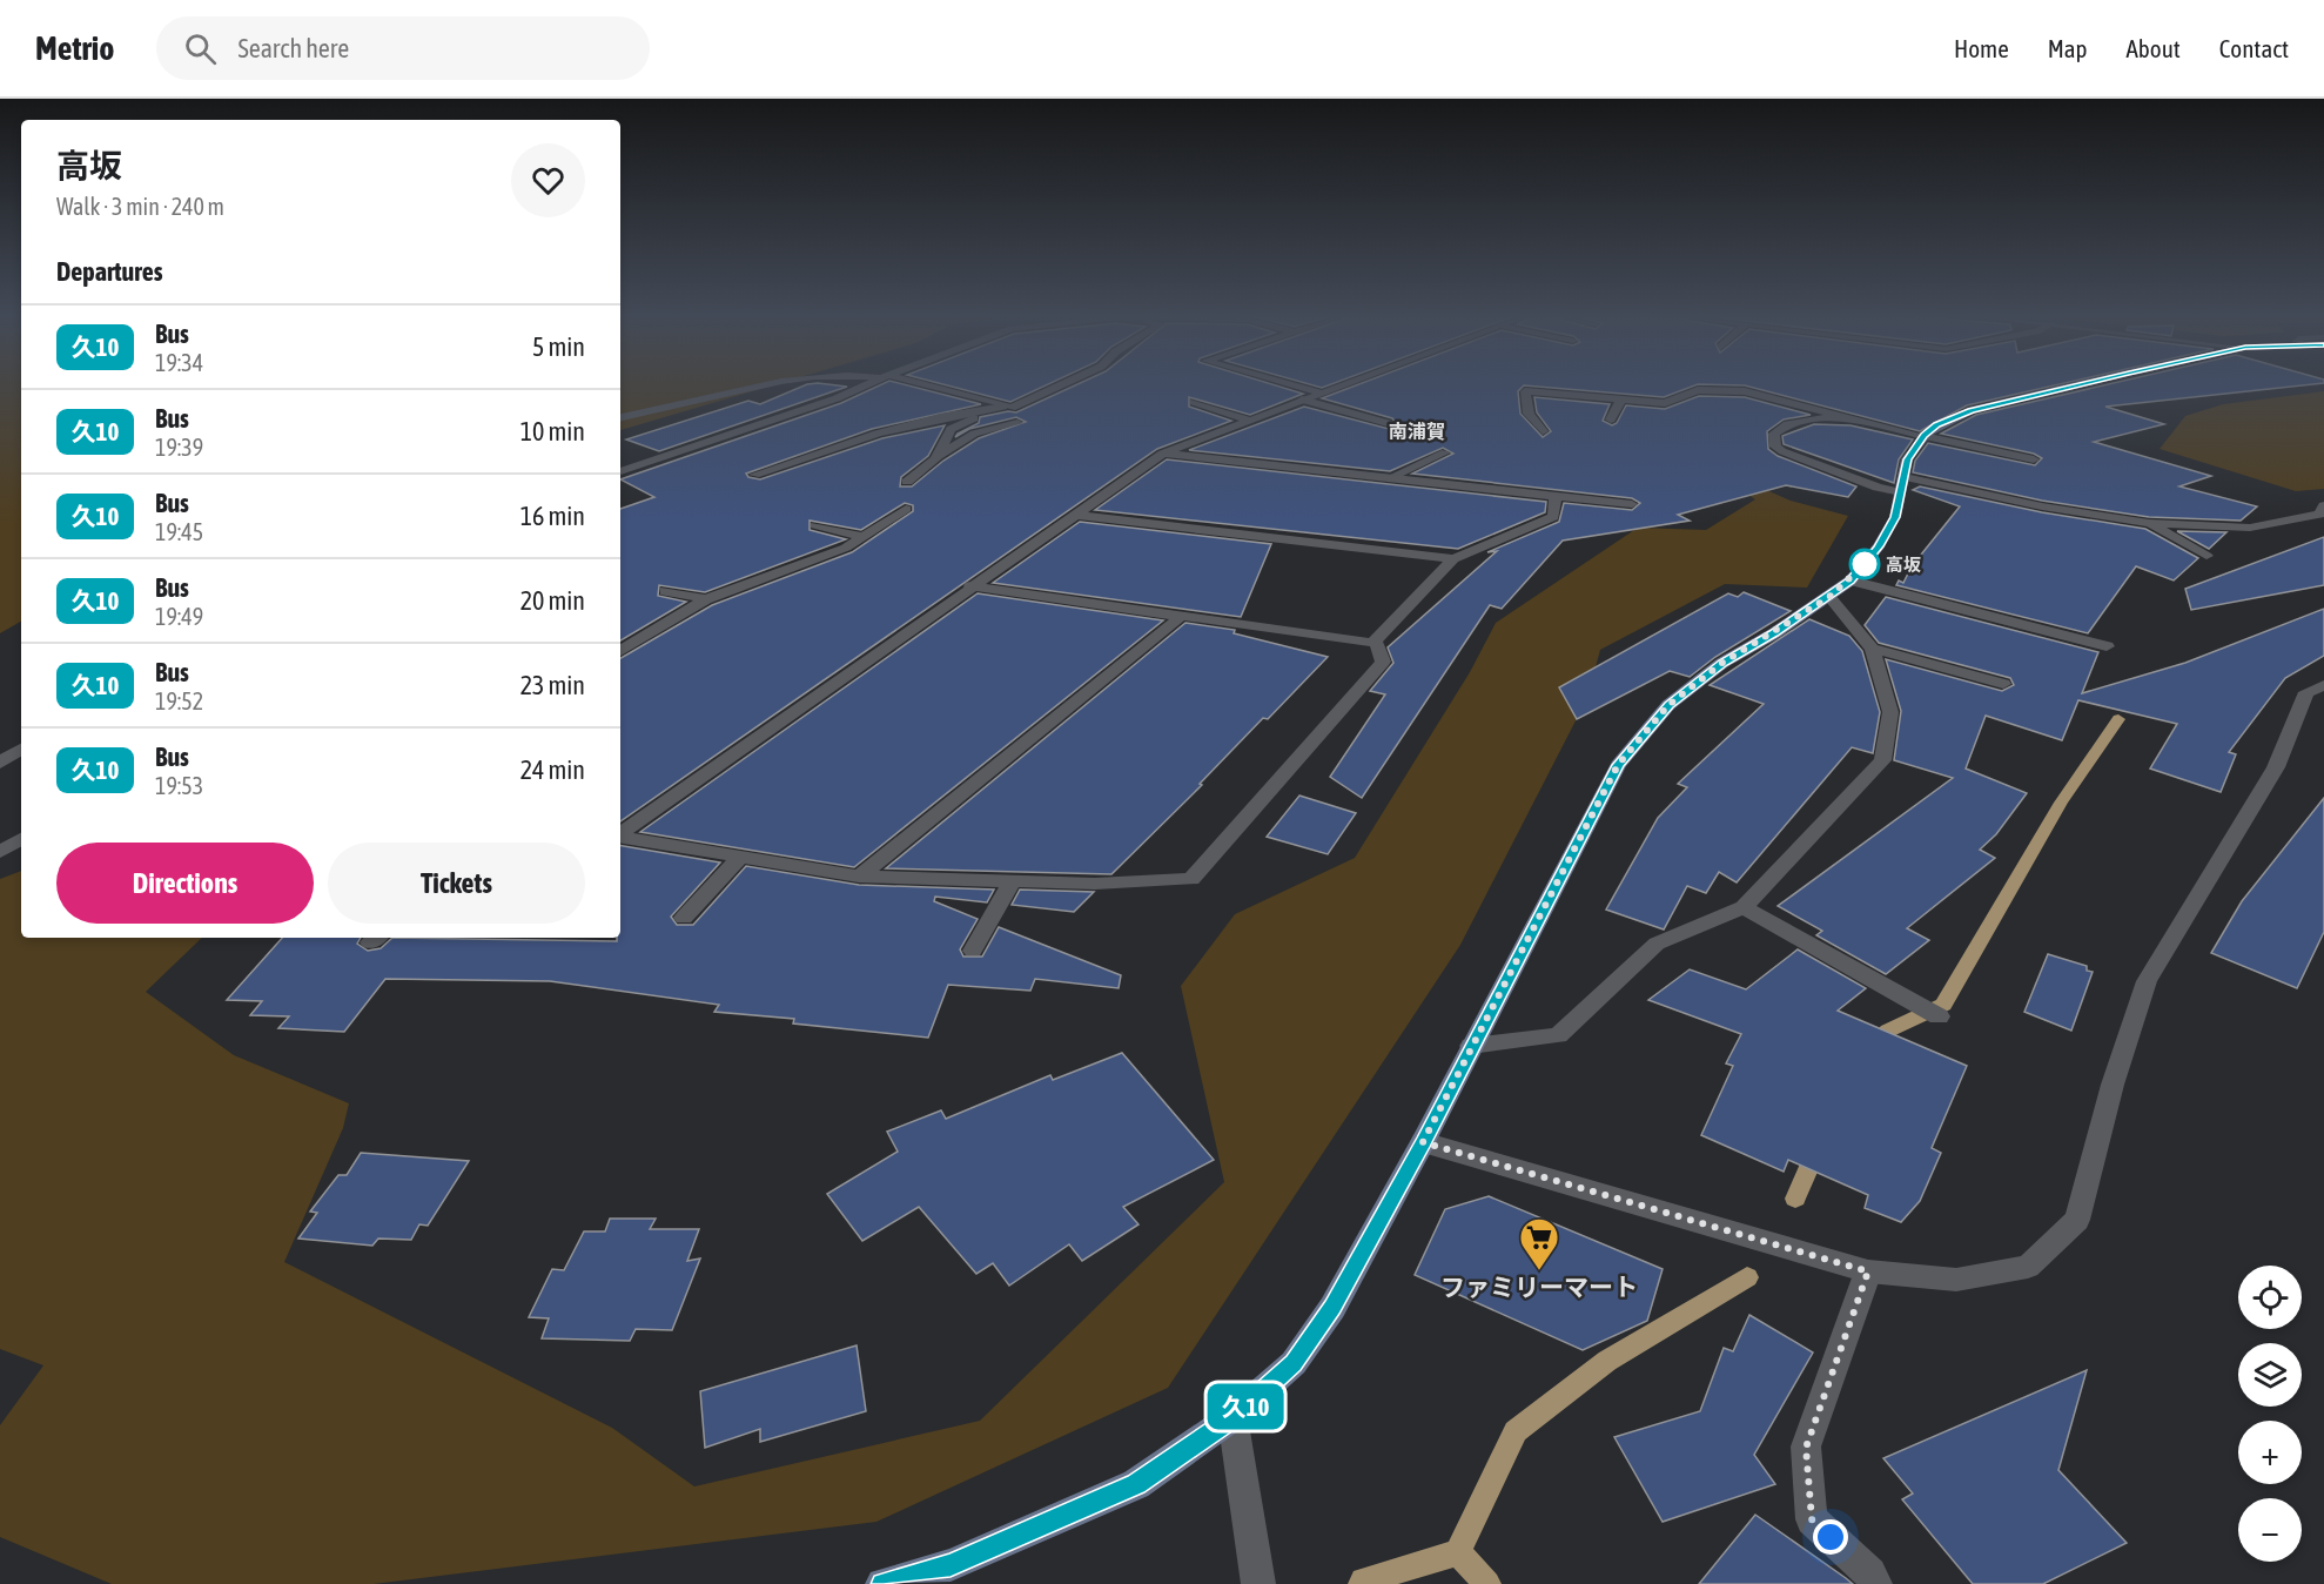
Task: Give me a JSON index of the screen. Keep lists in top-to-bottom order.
{
  "districts": ["南浦賀"],
  "places": {
    "other": ["高坂"],
    "supermarket": ["ファミリーマート"]
  },
  "lines": ["bus line 久10"],
  "page": {
    "header": "Metrio",
    "search": "Search here",
    "nav": [
      "Home",
      "Map",
      "About",
      "Contact"
    ],
    "on_map": "久10",
    "heading": [
      ["高坂", "Walk · 3 min · 240 m"],
      "Departures"
    ],
    "list": [
      {
        "mark": "久10",
        "name": "Bus",
        "note": "19:34",
        "value": "5 min"
      },
      {
        "mark": "久10",
        "name": "Bus",
        "note": "19:39",
        "value": "10 min"
      },
      {
        "mark": "久10",
        "name": "Bus",
        "note": "19:45",
        "value": "16 min"
      },
      {
        "mark": "久10",
        "name": "Bus",
        "note": "19:49",
        "value": "20 min"
      },
      {
        "mark": "久10",
        "name": "Bus",
        "note": "19:52",
        "value": "23 min"
      },
      {
        "mark": "久10",
        "name": "Bus",
        "note": "19:53",
        "value": "24 min"
      }
    ],
    "buttons": ["Directions", "Tickets"],
    "map_buttons": ["+", "−"]
  }
}
